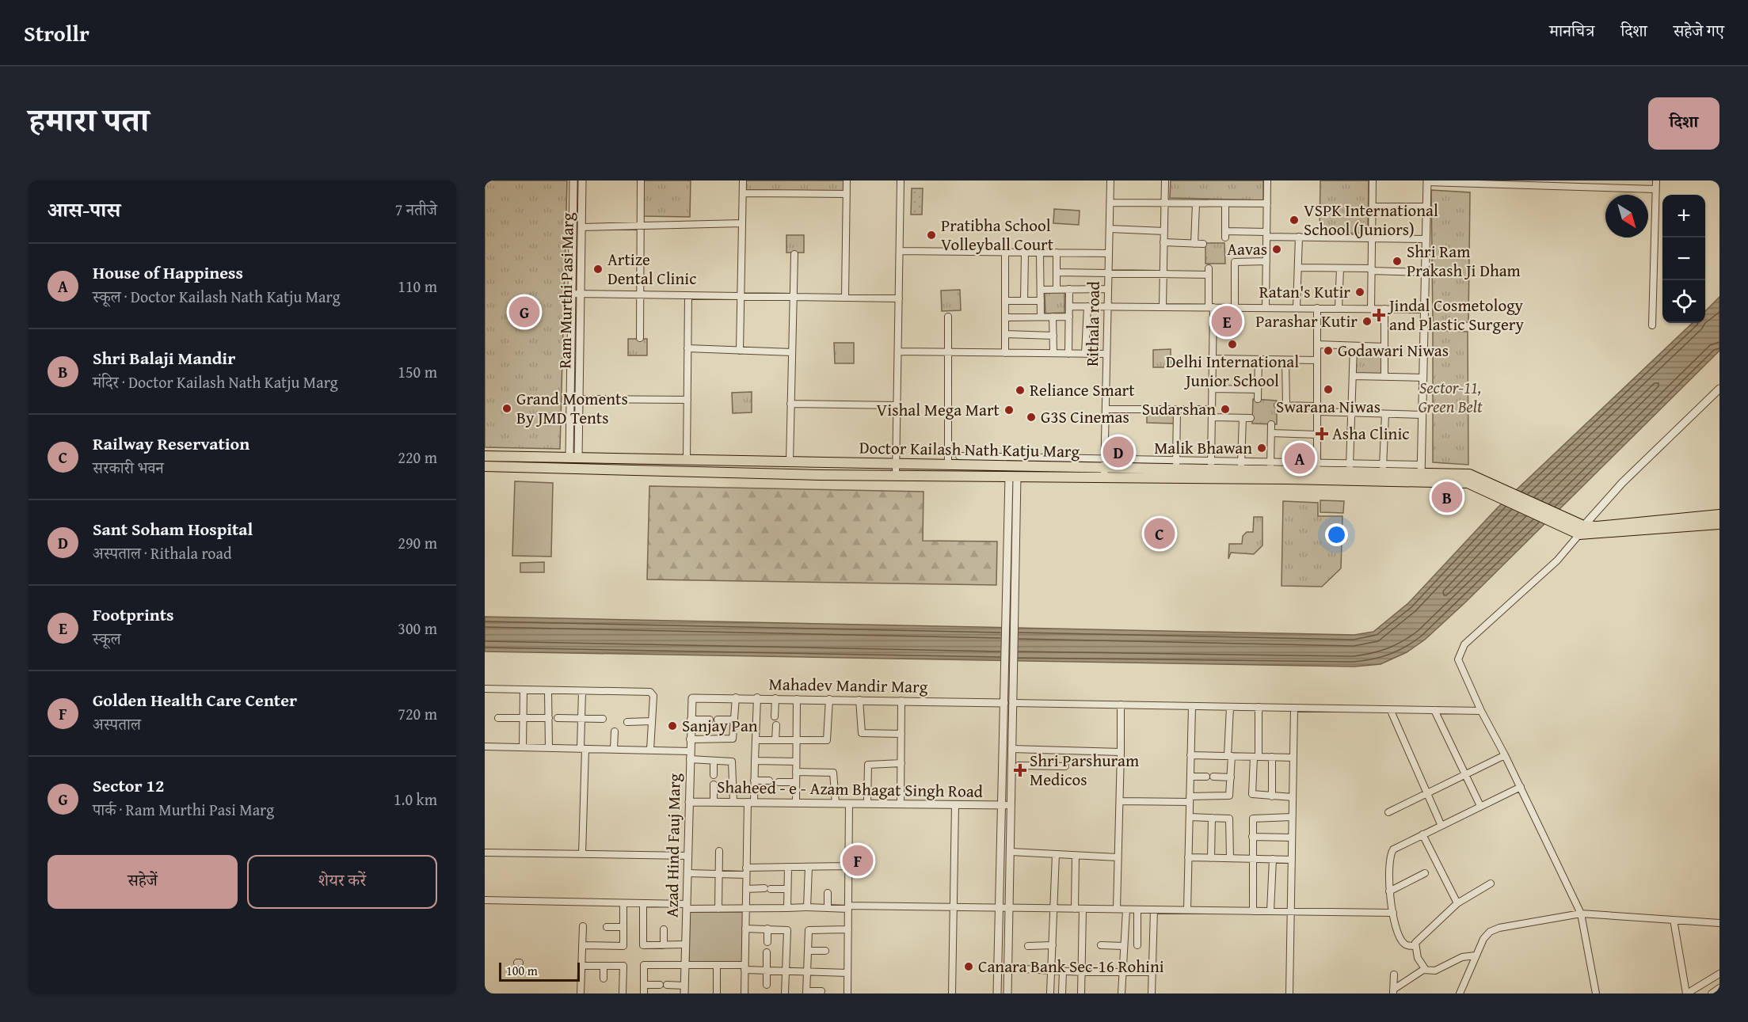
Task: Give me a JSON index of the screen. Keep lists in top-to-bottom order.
{
  "streets": {
    "main road": ["Doctor Kailash Nath Katju Marg"],
    "street": [
      "Ram Murthi Pasi Marg",
      "Rithala road",
      "Mahadev Mandir Marg",
      "Shaheed - e - Azam Bhagat Singh Road",
      "Azad Hind Fauj Marg"
    ]
  },
  "crossings": [
    ["Ram Murthi Pasi Marg", "Doctor Kailash Nath Katju Marg"],
    ["Rithala road", "Doctor Kailash Nath Katju Marg"],
    ["Mahadev Mandir Marg", "Azad Hind Fauj Marg"],
    ["Shaheed - e - Azam Bhagat Singh Road", "Azad Hind Fauj Marg"]
  ],
  "parks": ["Sector-11, Green Belt"],
  "places": {
    "other": [
      "VSPK International School (Juniors)",
      "Pratibha School Volleyball Court",
      "Aavas",
      "Shri Ram Prakash Ji Dham",
      "Artize Dental Clinic",
      "Ratan's Kutir",
      "Parashar Kutir",
      "Delhi International Junior School",
      "Godawari Niwas",
      "Swarana Niwas",
      "Reliance Smart",
      "Grand Moments By JMD Tents",
      "Sudarshan",
      "Vishal Mega Mart",
      "G3S Cinemas",
      "Malik Bhawan",
      "Sanjay Pan",
      "Canara Bank Sec-16 Rohini"
    ],
    "health": ["Jindal Cosmetology and Plastic Surgery", "Asha Clinic", "Shri Parshuram Medicos"]
  },
  "scale_bar": "100 m",
  "north": "bottom right",
  "page": {
    "header": "Strollr",
    "nav": ["मानचित्र", "दिशा", "सहेजे गए"],
    "title": "हमारा पता",
    "buttons": [
      "दिशा",
      ["सहेजें", "शेयर करें"]
    ],
    "heading": ["आस-पास", "7 नतीजे"],
    "map_buttons": ["+", "−"],
    "list": [
      {
        "mark": "A",
        "name": "House of Happiness",
        "note": "स्कूल · Doctor Kailash Nath Katju Marg",
        "value": "110 m"
      },
      {
        "mark": "B",
        "name": "Shri Balaji Mandir",
        "note": "मंदिर · Doctor Kailash Nath Katju Marg",
        "value": "150 m"
      },
      {
        "mark": "C",
        "name": "Railway Reservation",
        "note": "सरकारी भवन",
        "value": "220 m"
      },
      {
        "mark": "D",
        "name": "Sant Soham Hospital",
        "note": "अस्पताल · Rithala road",
        "value": "290 m"
      },
      {
        "mark": "E",
        "name": "Footprints",
        "note": "स्कूल",
        "value": "300 m"
      },
      {
        "mark": "F",
        "name": "Golden Health Care Center",
        "note": "अस्पताल",
        "value": "720 m"
      },
      {
        "mark": "G",
        "name": "Sector 12",
        "note": "पार्क · Ram Murthi Pasi Marg",
        "value": "1.0 km"
      }
    ],
    "pins": [
      "G",
      "E",
      "D",
      "A",
      "B",
      "C",
      "F"
    ],
    "scale": "100 m"
  }
}
